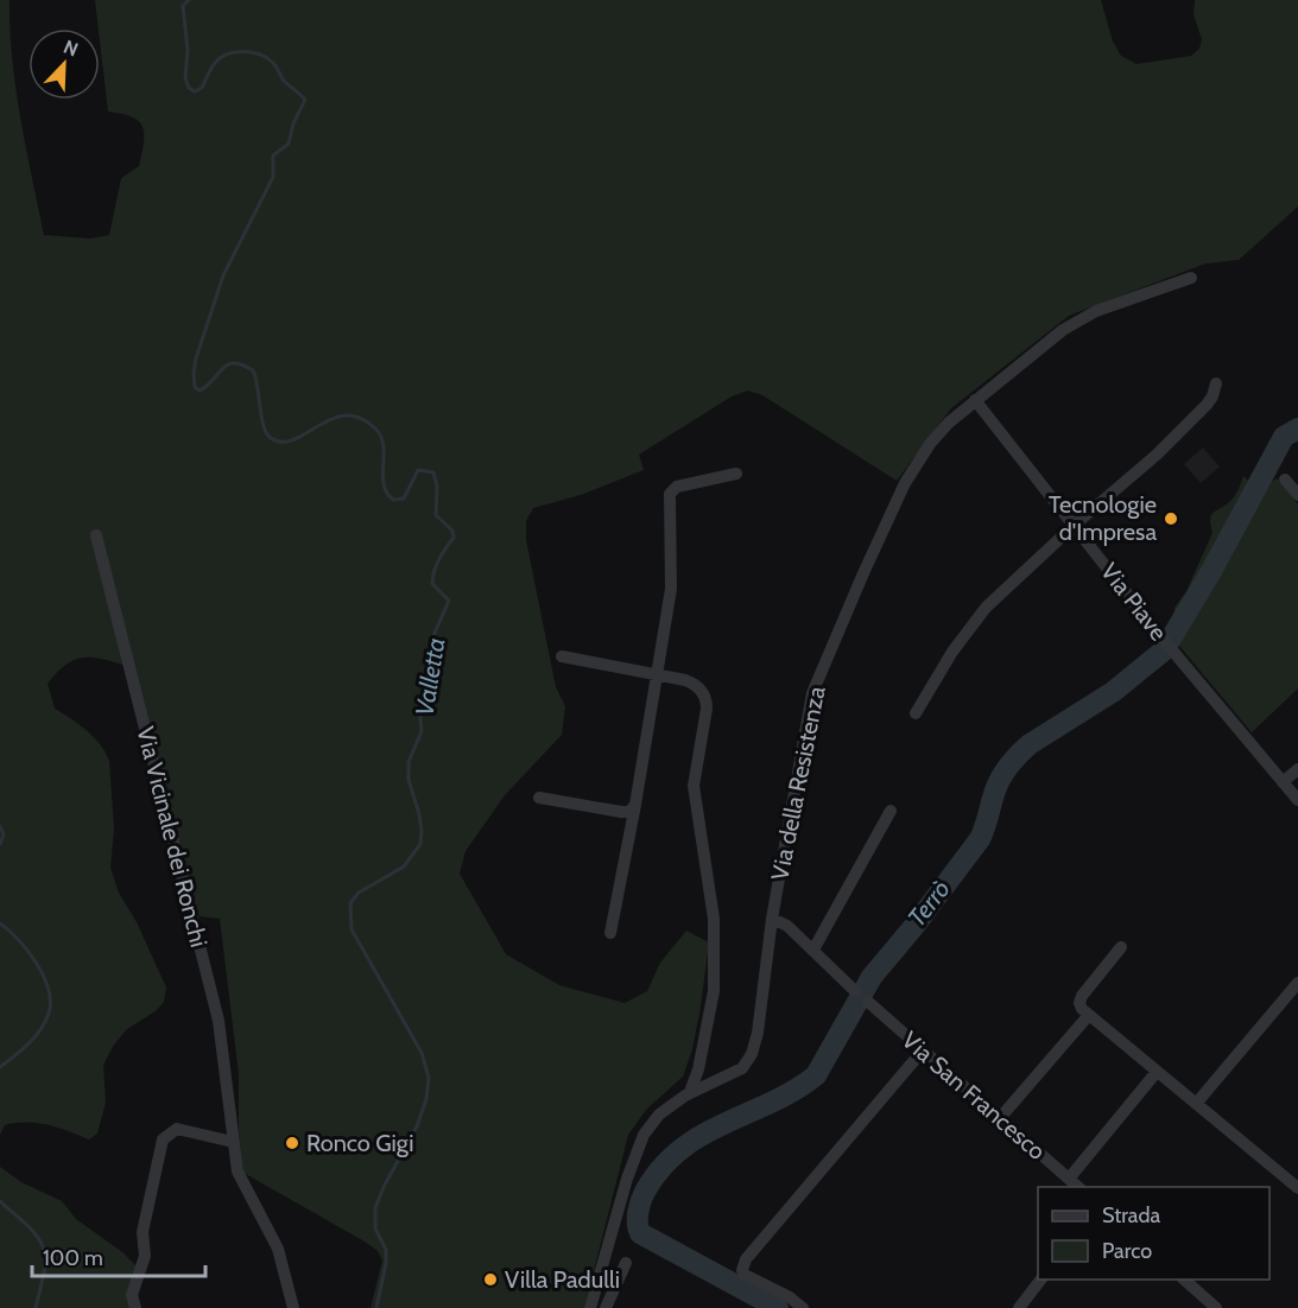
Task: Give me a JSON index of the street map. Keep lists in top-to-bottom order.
{
  "streets": {
    "street": [
      "Via Piave",
      "Via della Resistenza",
      "Via Vicinale dei Ronchi",
      "Via San Francesco"
    ]
  },
  "crossings": [
    ["Via Piave", "Via della Resistenza"]
  ],
  "water": ["Valletta", "Terrò"],
  "places": ["Tecnologie d'Impresa", "Ronco Gigi", "Villa Padulli"],
  "legend": ["Strada", "Parco"],
  "scale_bar": "100 m",
  "north": "top right"
}
